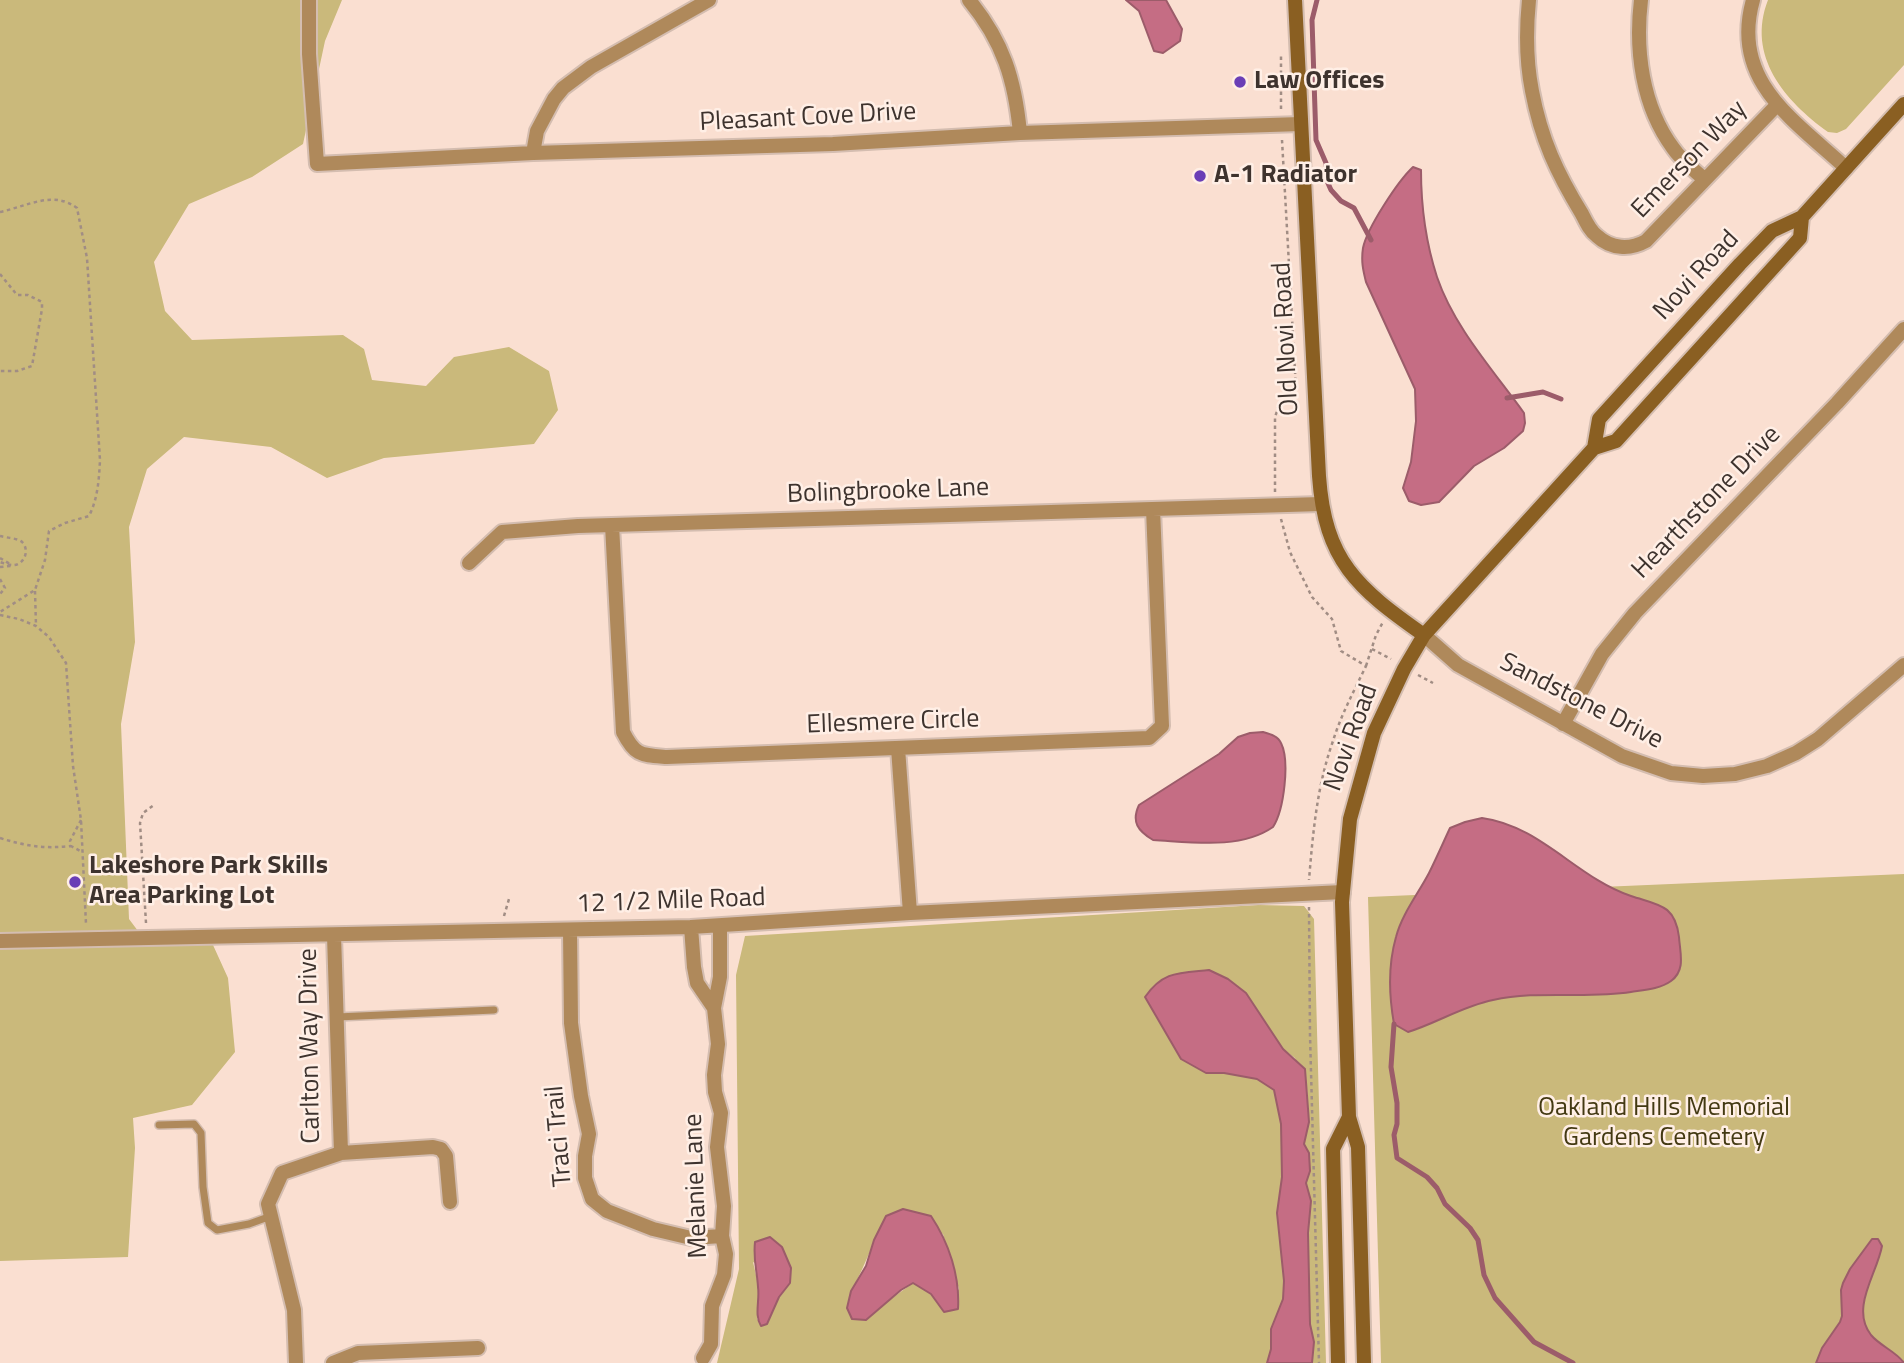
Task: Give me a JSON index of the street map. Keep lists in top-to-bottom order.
{
  "streets": {
    "main road": ["Novi Road", "Old Novi Road"],
    "street": [
      "Pleasant Cove Drive",
      "Emerson Way",
      "Bolingbrooke Lane",
      "Hearthstone Drive",
      "Sandstone Drive",
      "Ellesmere Circle",
      "12 1/2 Mile Road",
      "Carlton Way Drive",
      "Traci Trail",
      "Melanie Lane"
    ]
  },
  "crossings": [
    ["Pleasant Cove Drive", "Old Novi Road"],
    ["Novi Road", "Old Novi Road"],
    ["Novi Road", "Sandstone Drive"],
    ["Novi Road", "12 1/2 Mile Road"],
    ["Old Novi Road", "Bolingbrooke Lane"],
    ["Old Novi Road", "Sandstone Drive"],
    ["Bolingbrooke Lane", "Ellesmere Circle"],
    ["Hearthstone Drive", "Sandstone Drive"],
    ["12 1/2 Mile Road", "Carlton Way Drive"],
    ["12 1/2 Mile Road", "Traci Trail"],
    ["12 1/2 Mile Road", "Melanie Lane"],
    ["Traci Trail", "Melanie Lane"]
  ],
  "parks": ["Oakland Hills Memorial Gardens Cemetery"],
  "places": ["Law Offices", "A-1 Radiator", "Lakeshore Park Skills Area Parking Lot"]
}
